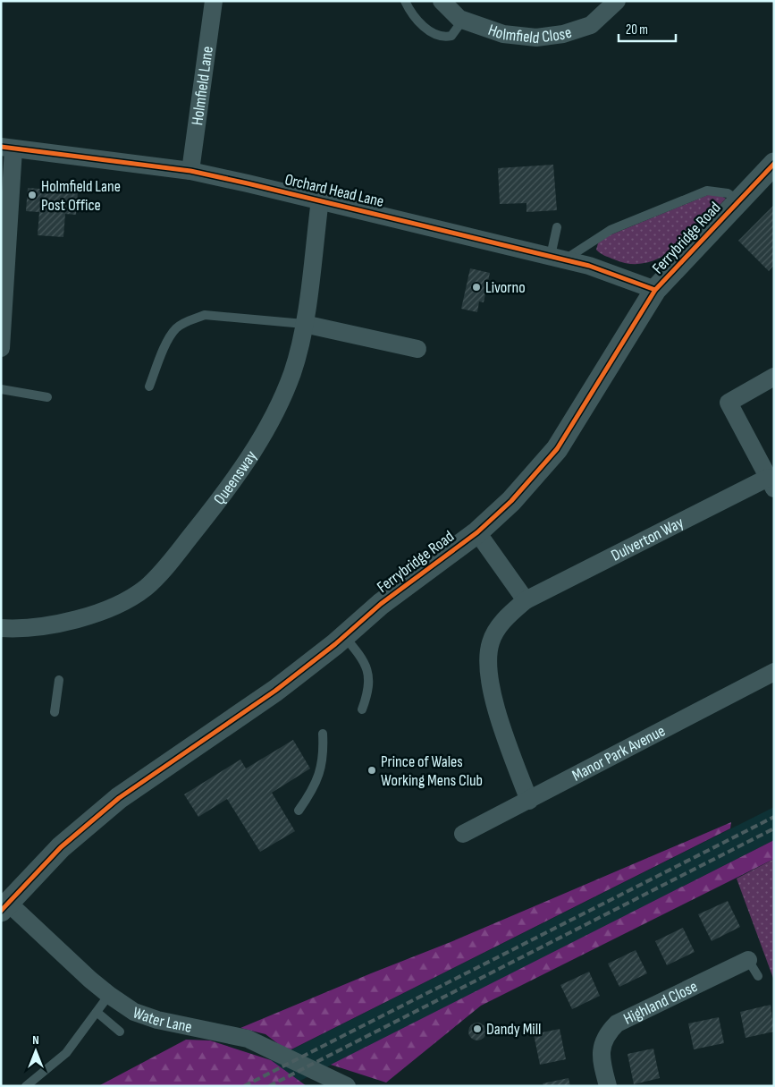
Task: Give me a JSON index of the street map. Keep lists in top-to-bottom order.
{
  "streets": {
    "street": [
      "Holmfield Close",
      "Holmfield Lane",
      "Orchard Head Lane",
      "Ferrybridge Road",
      "Queensway",
      "Dulverton Way",
      "Manor Park Avenue",
      "Highland Close",
      "Water Lane"
    ]
  },
  "crossings": [
    ["Holmfield Lane", "Orchard Head Lane"],
    ["Orchard Head Lane", "Ferrybridge Road"],
    ["Orchard Head Lane", "Queensway"],
    ["Ferrybridge Road", "Water Lane"],
    ["Dulverton Way", "Manor Park Avenue"]
  ],
  "places": [
    "Holmfield Lane Post Office",
    "Livorno",
    "Prince of Wales Working Mens Club",
    "Dandy Mill"
  ],
  "scale_bar": "20 m",
  "north": "top"
}
